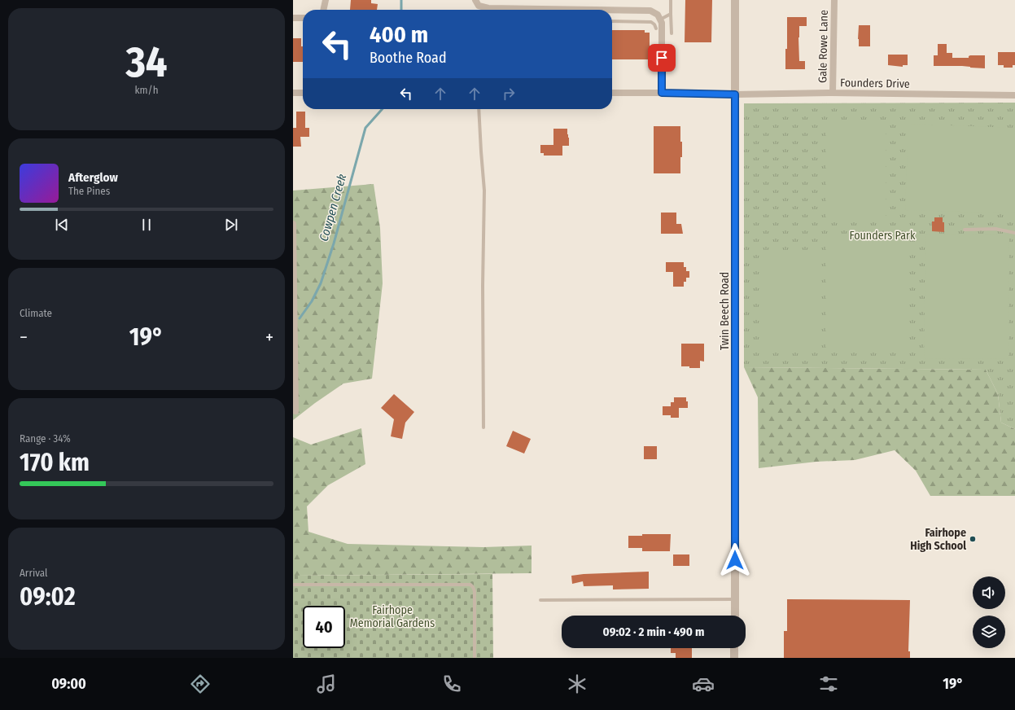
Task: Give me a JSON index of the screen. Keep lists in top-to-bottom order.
{
  "streets": {
    "street": ["Gale Rowe Lane", "Founders Drive", "Twin Beech Road"]
  },
  "crossings": [
    ["Gale Rowe Lane", "Founders Drive"],
    ["Founders Drive", "Twin Beech Road"]
  ],
  "water": ["Cowpen Creek"],
  "parks": ["Founders Park", "Fairhope Memorial Gardens"],
  "places": ["Fairhope High School"],
  "page": {
    "tile": [
      ["34", "km/h"],
      "Climate",
      ["Range · 34%", "170 km"],
      ["Arrival", "09:02"]
    ],
    "turn": ["400 m", "Boothe Road"],
    "song": ["Afterglow", "The Pines"],
    "heat": ["−", "19°", "+"],
    "limit": "40",
    "trip": "09:02 · 2 min · 490 m",
    "tabs": ["09:00", "19°"]
  }
}
